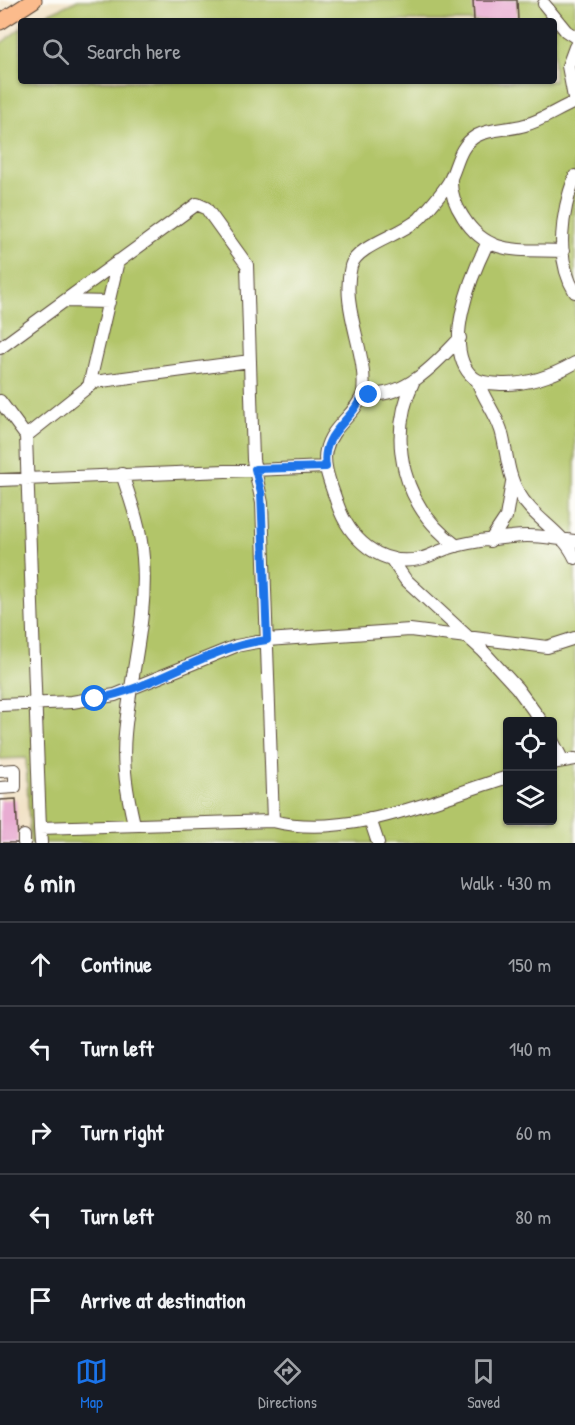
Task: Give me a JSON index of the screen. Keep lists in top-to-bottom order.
{
  "page": {
    "search": "Search here",
    "heading": ["6 min", "Walk · 430 m"],
    "list": [
      ["Continue", "150 m"],
      ["Turn left", "140 m"],
      ["Turn right", "60 m"],
      ["Turn left", "80 m"],
      "Arrive at destination"
    ],
    "nav": ["Map", "Directions", "Saved"]
  }
}
